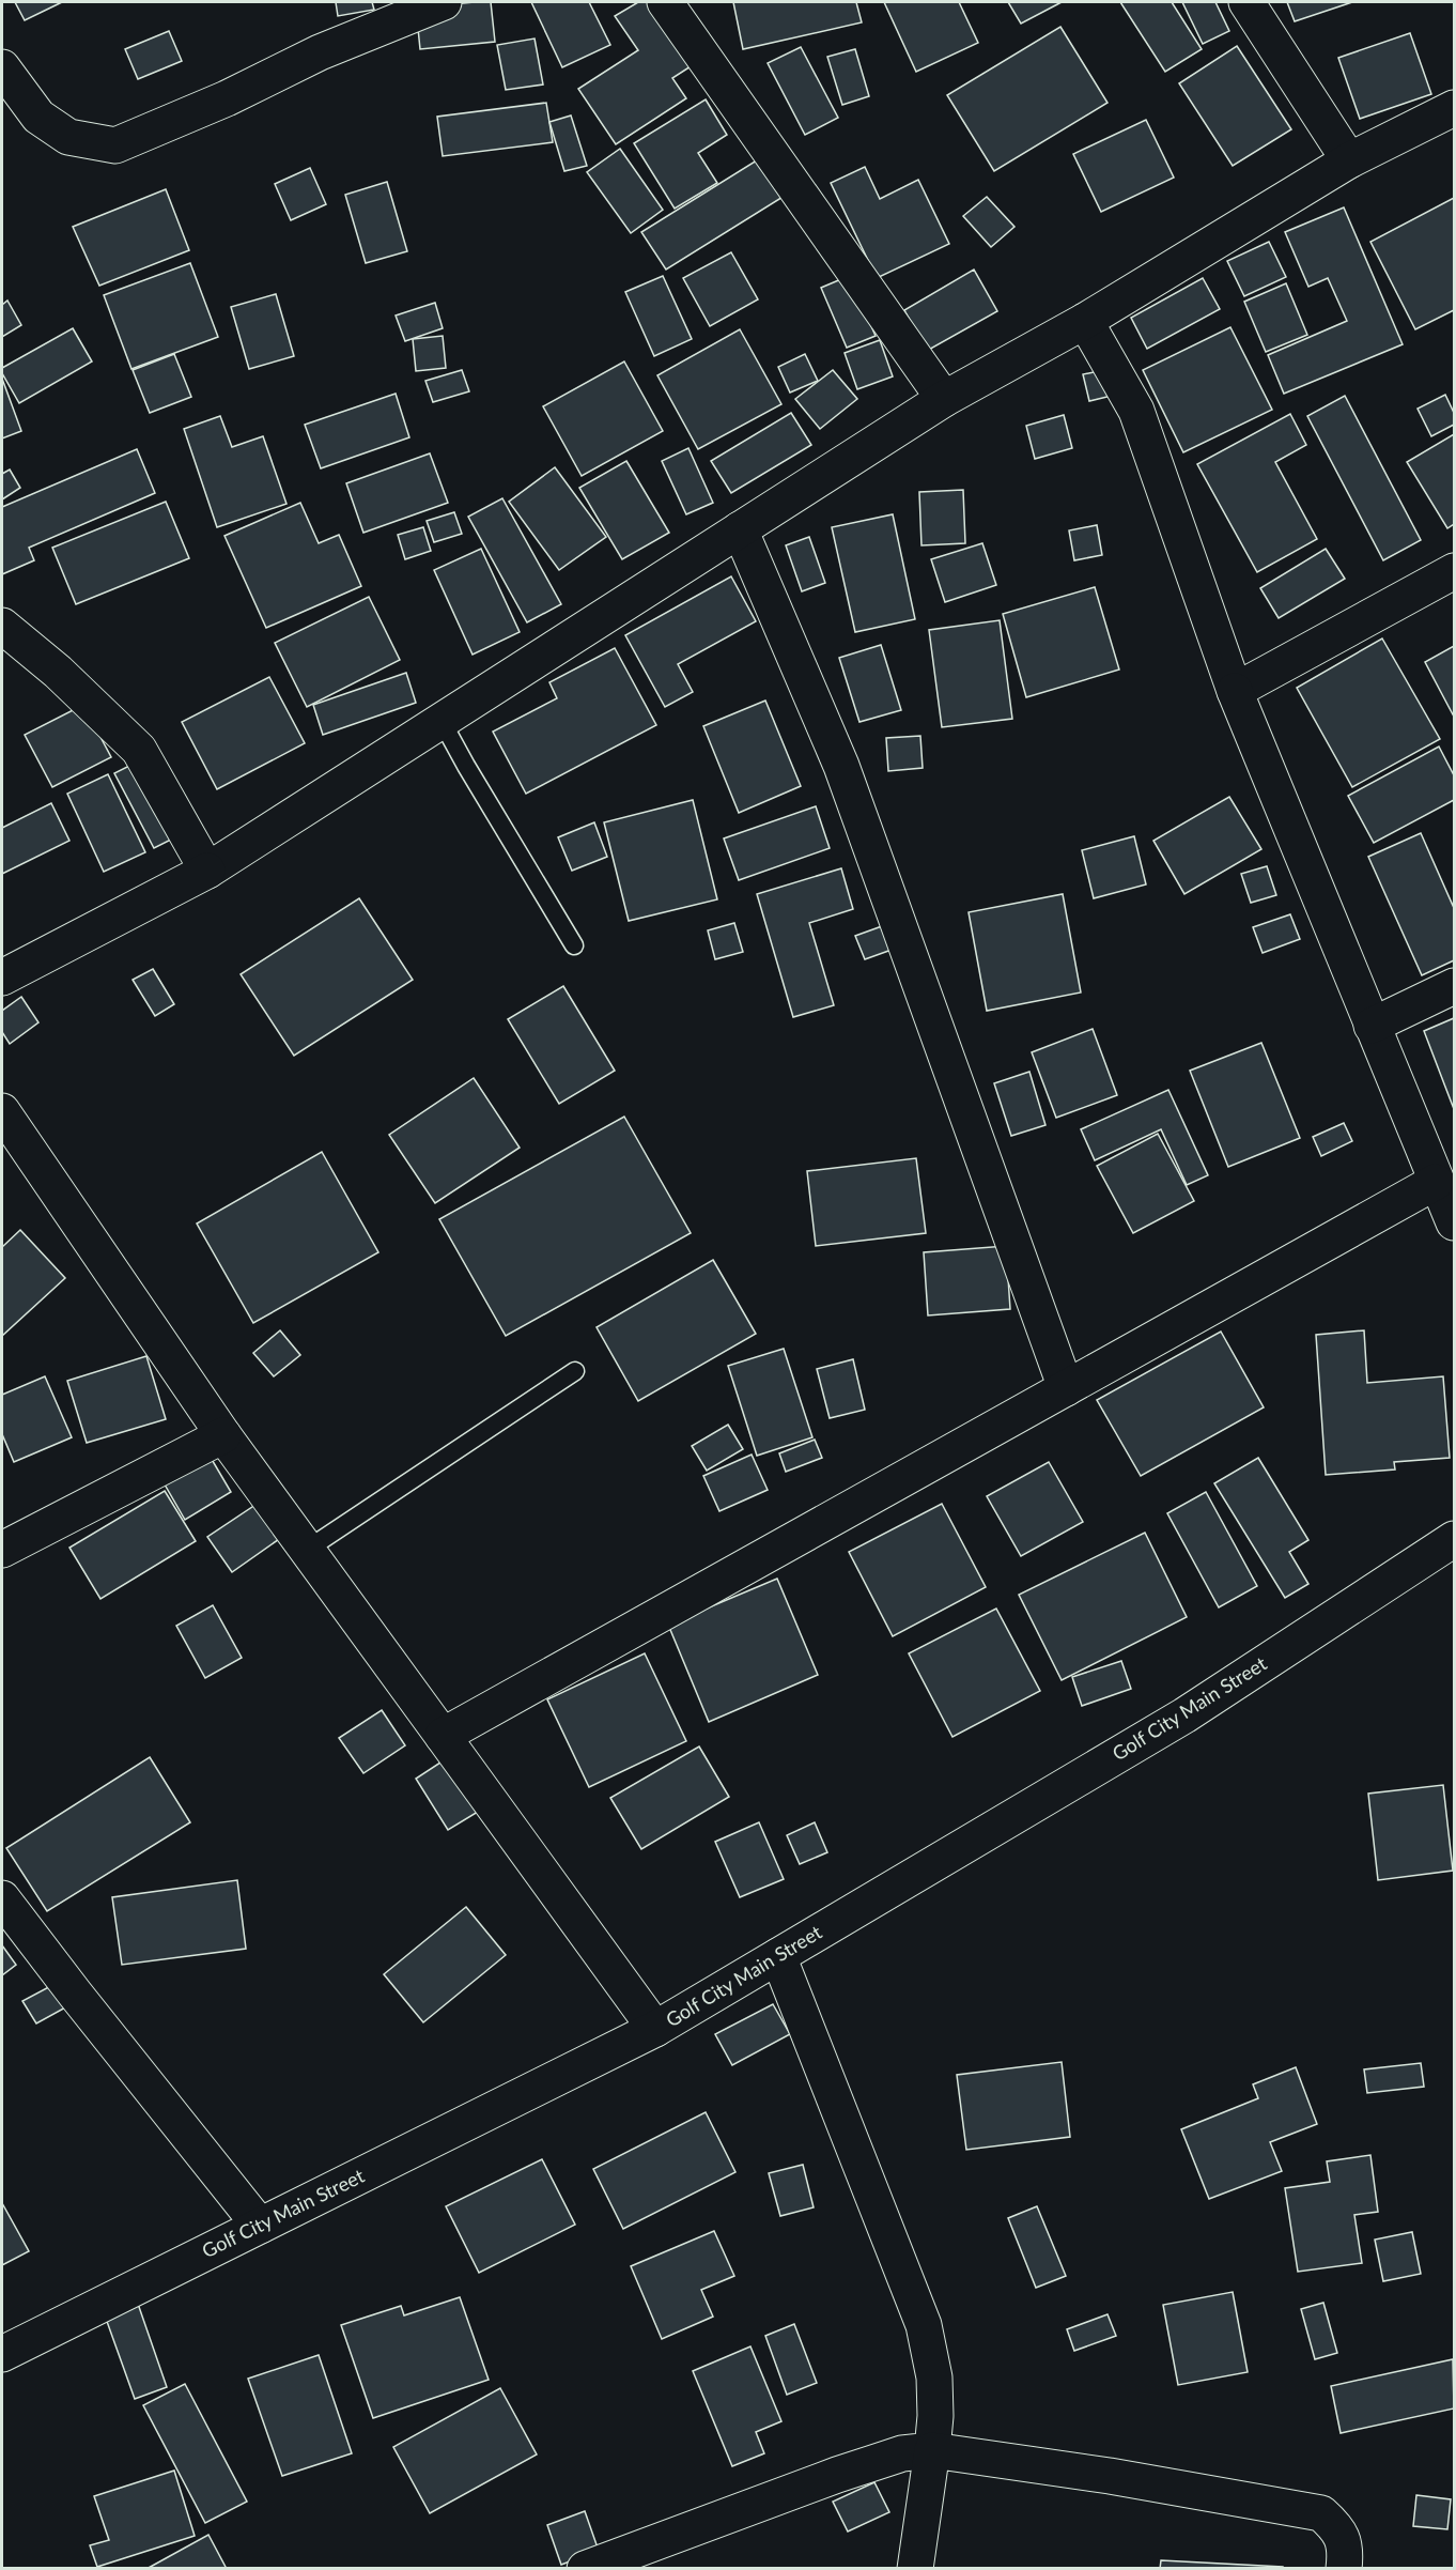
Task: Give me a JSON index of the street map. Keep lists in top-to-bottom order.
{
  "streets": {
    "street": ["Golf City Main Street"]
  }
}
